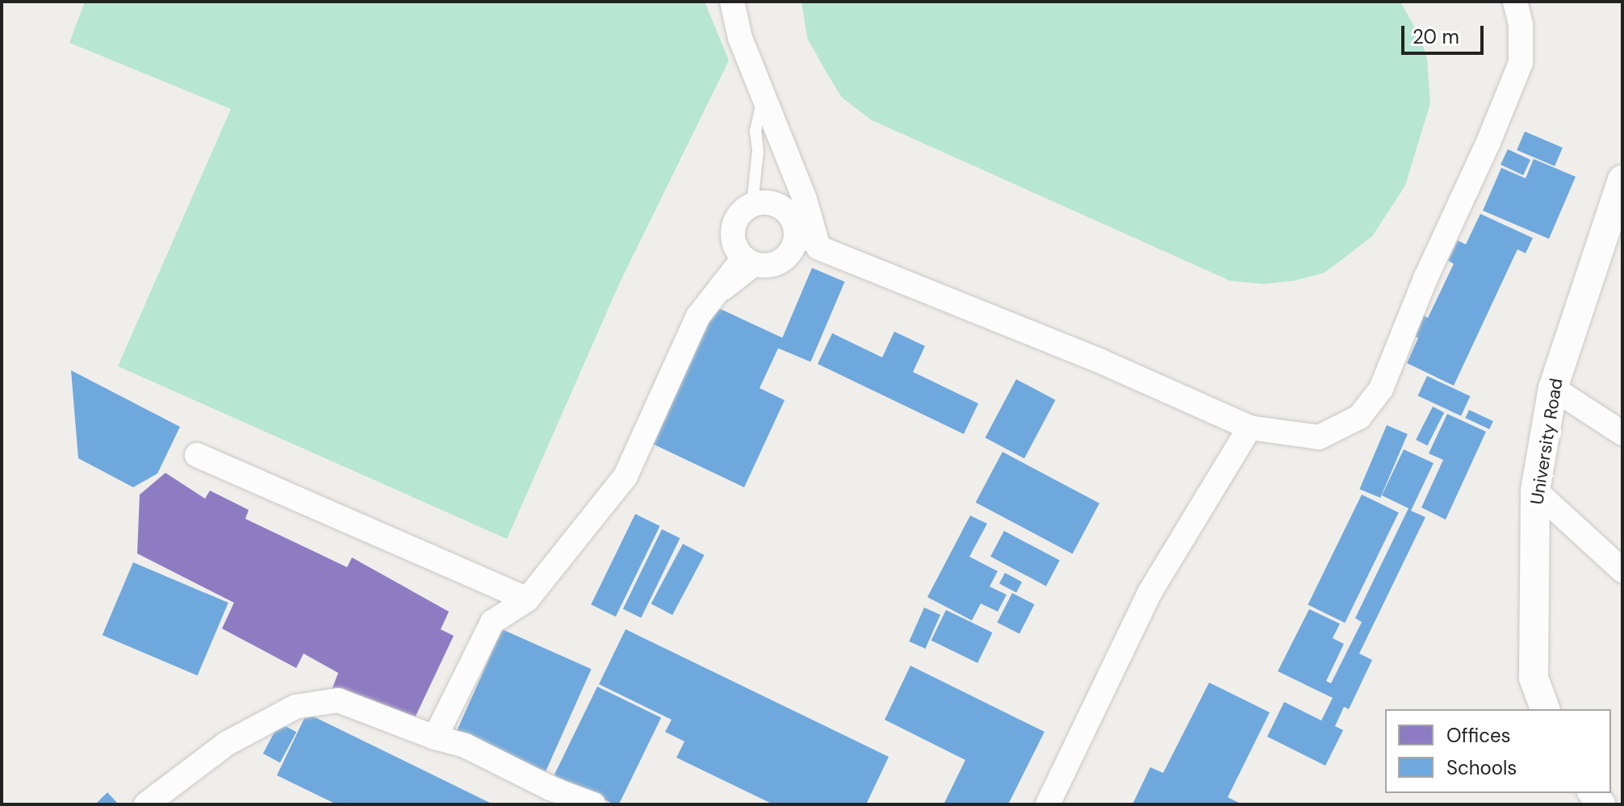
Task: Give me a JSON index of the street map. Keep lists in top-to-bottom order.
{
  "streets": {
    "street": ["University Road"]
  },
  "legend": ["Offices", "Schools"],
  "scale_bar": "20 m"
}
